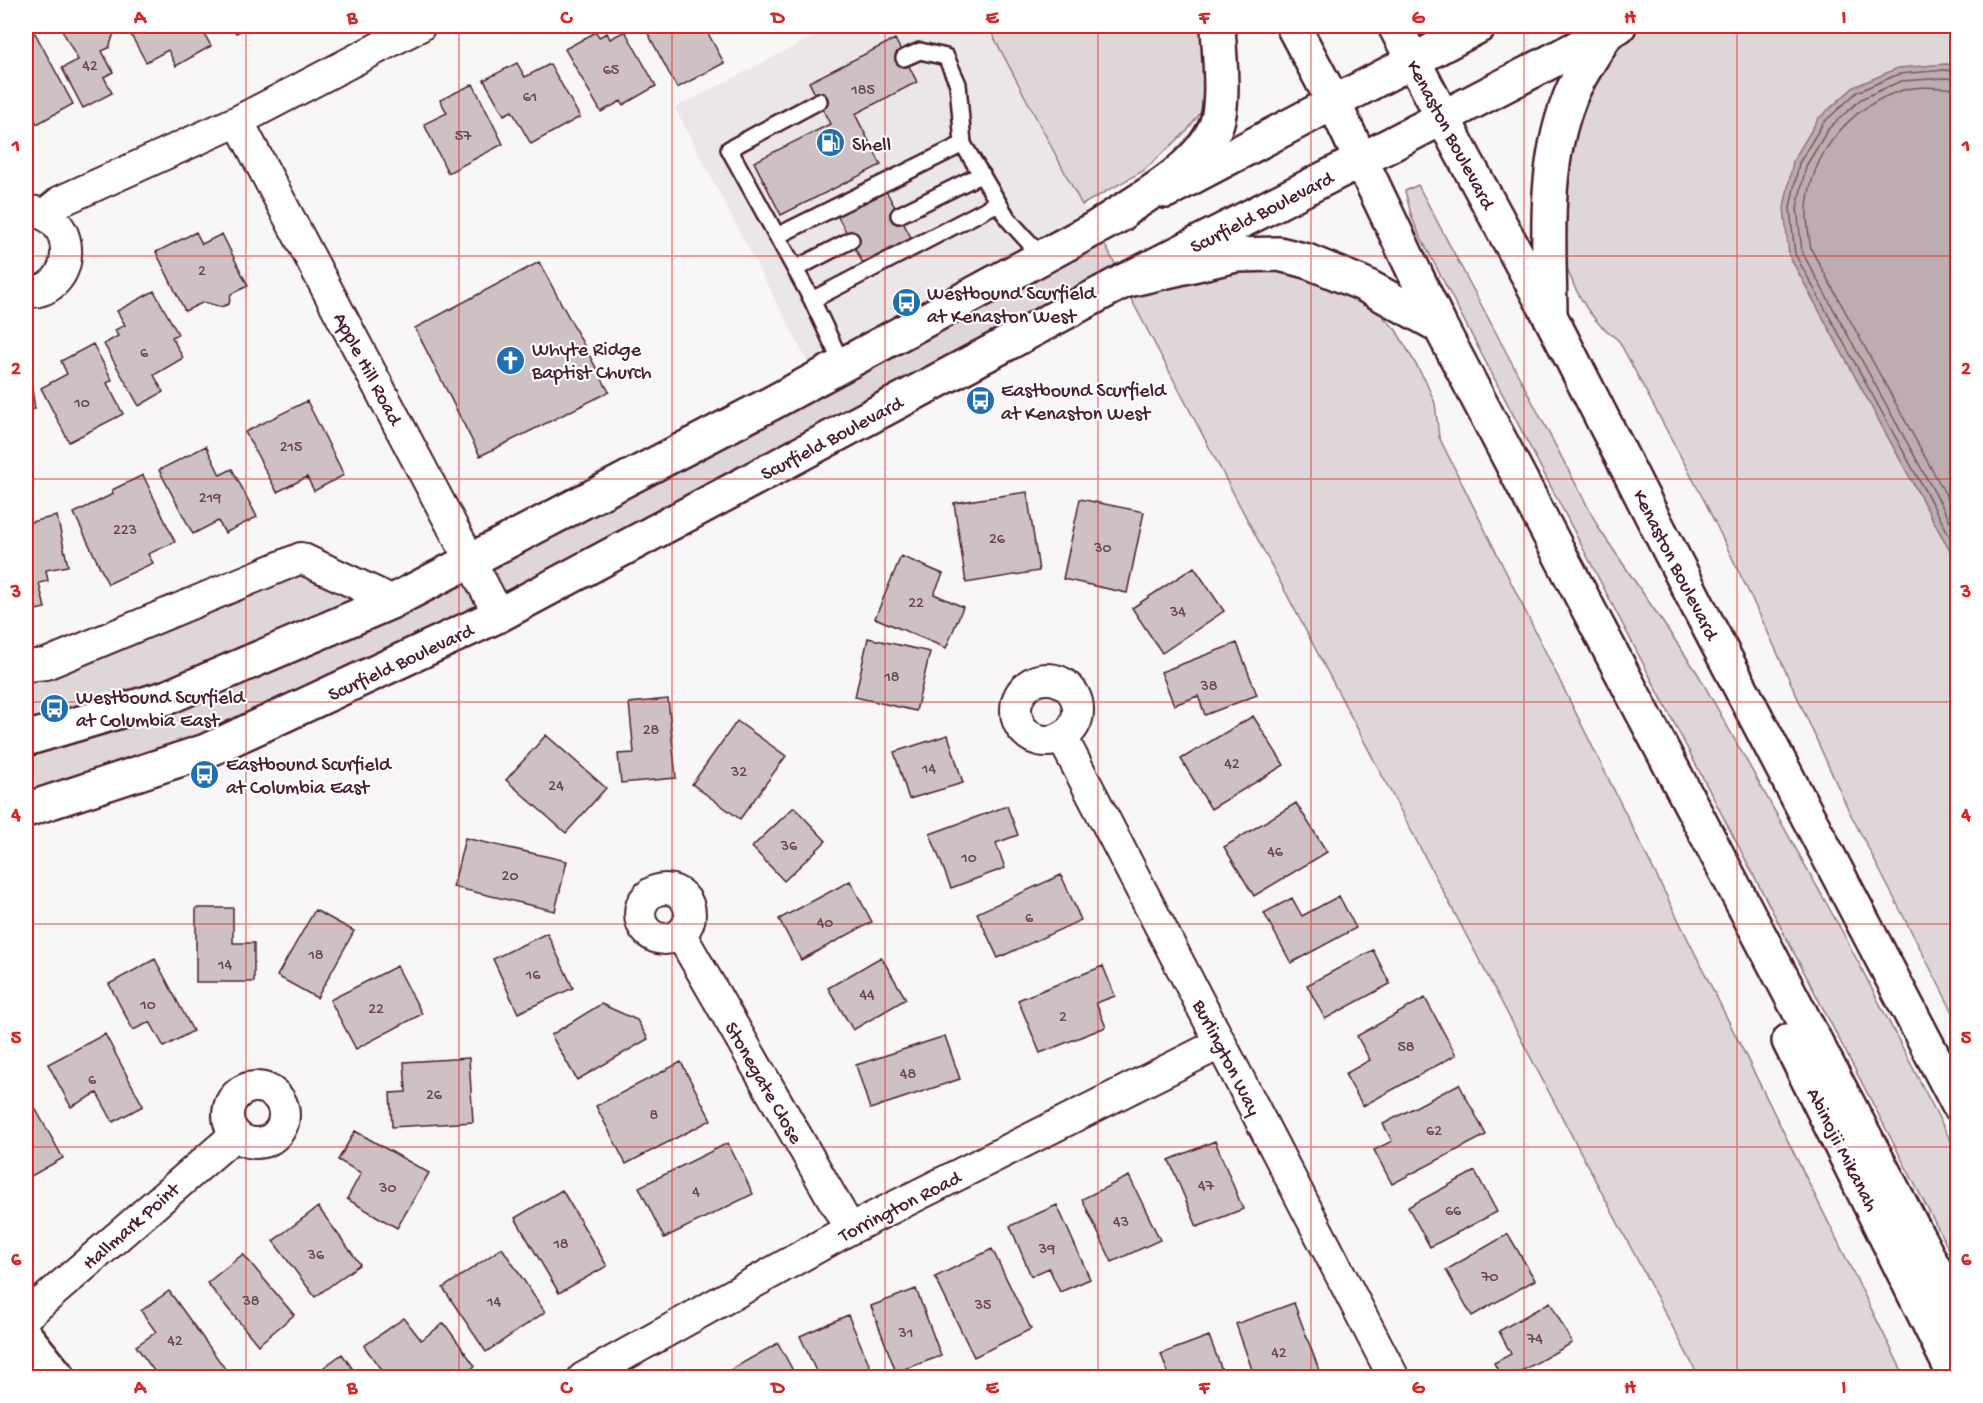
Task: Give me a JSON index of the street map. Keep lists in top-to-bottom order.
{
  "streets": {
    "main road": ["Kenaston Boulevard", "Scurfield Boulevard", "Abinojii Mikanah"],
    "street": [
      "Apple Hill Road",
      "Burlington Way",
      "Stonegate Close",
      "Torrington Road",
      "Hallmark Point"
    ]
  },
  "crossings": [
    ["Kenaston Boulevard", "Scurfield Boulevard"],
    ["Scurfield Boulevard", "Apple Hill Road"],
    ["Burlington Way", "Torrington Road"],
    ["Stonegate Close", "Torrington Road"]
  ],
  "places": {
    "fuel station": ["Shell"],
    "bus stop": [
      "Westbound Scurfield at Kenaston West",
      "Eastbound Scurfield at Kenaston West",
      "Westbound Scurfield at Columbia East",
      "Eastbound Scurfield at Columbia East"
    ],
    "church": ["Whyte Ridge Baptist Church"]
  },
  "house_numbers": [
    "42",
    "65",
    "185",
    "61",
    "57",
    "2",
    "6",
    "10",
    "215",
    "219",
    "223",
    "26",
    "30",
    "22",
    "34",
    "18",
    "38",
    "28",
    "42",
    "14",
    "32",
    "24",
    "36",
    "46",
    "10",
    "20",
    "6",
    "40",
    "18",
    "14",
    "16",
    "44",
    "10",
    "22",
    "2",
    "58",
    "48",
    "6",
    "26",
    "8",
    "62",
    "47",
    "30",
    "4",
    "66",
    "43",
    "18",
    "39",
    "36",
    "70",
    "38",
    "14",
    "35",
    "31",
    "74",
    "42",
    "42"
  ],
  "grid": {
    "columns": [
      "A",
      "B",
      "C",
      "D",
      "E",
      "F",
      "G",
      "H",
      "I"
    ],
    "rows": [
      "1",
      "2",
      "3",
      "4",
      "5",
      "6"
    ]
  }
}
